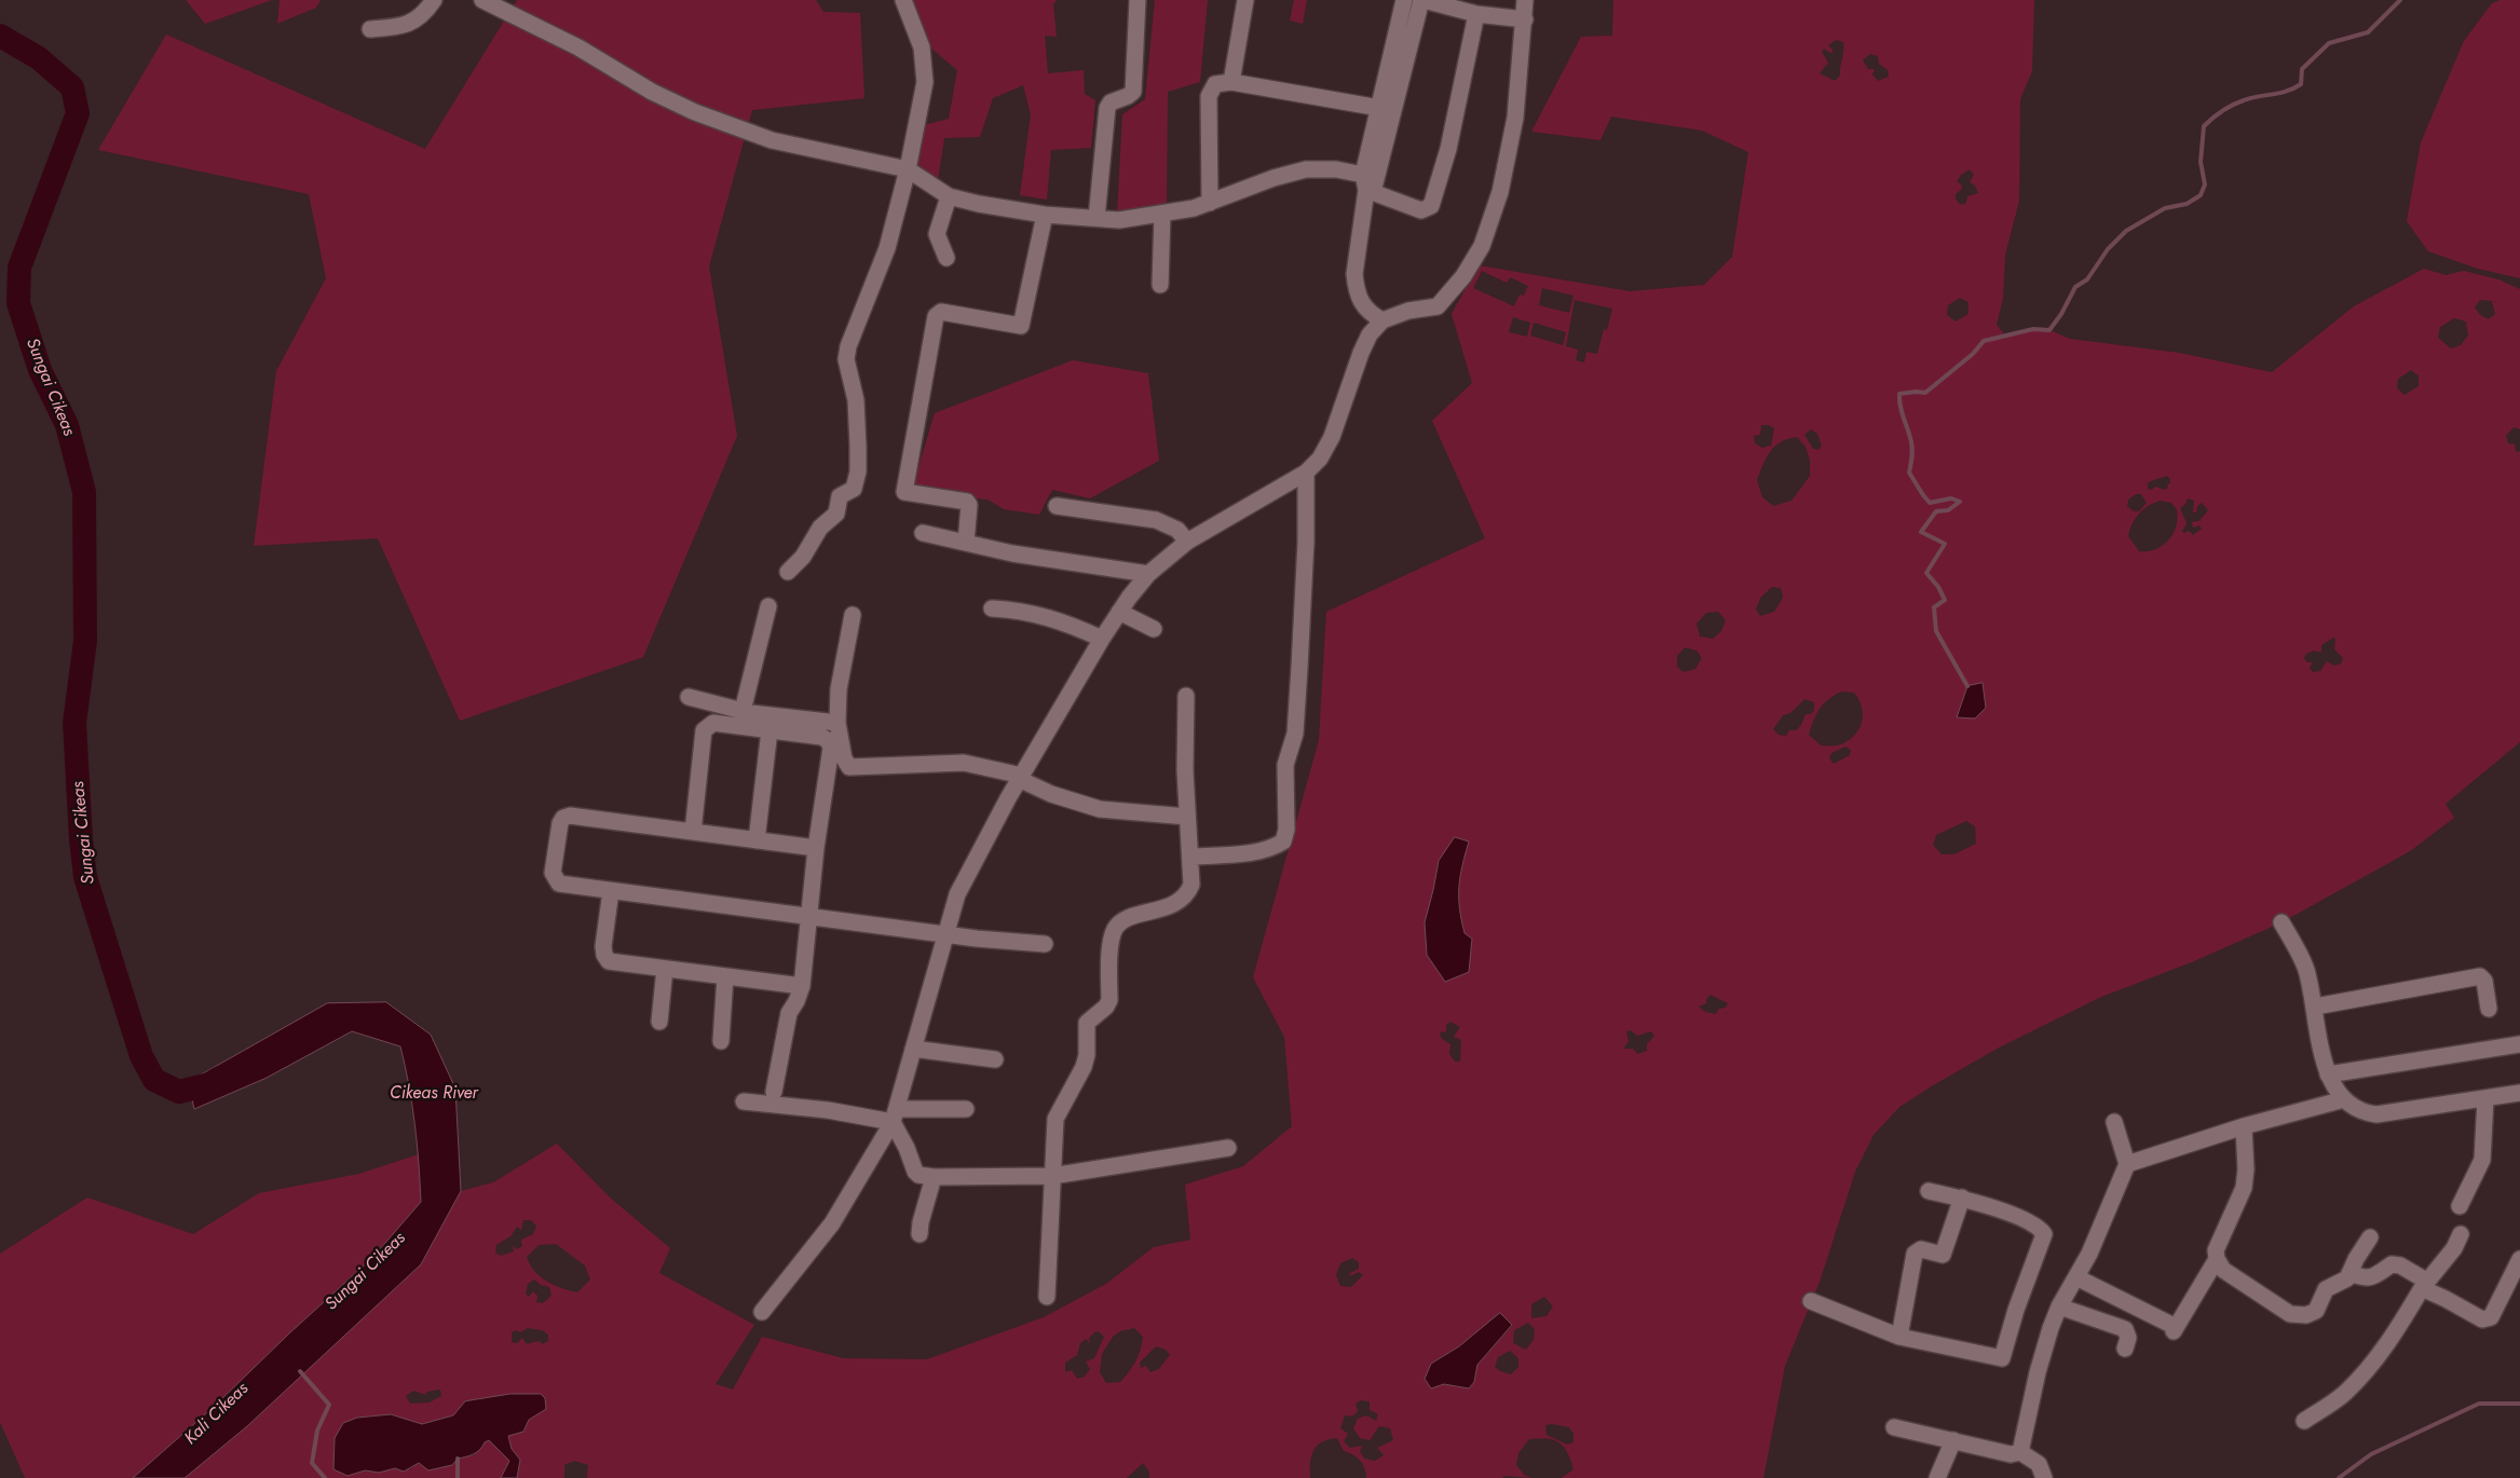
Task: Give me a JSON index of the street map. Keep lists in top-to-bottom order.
{
  "water": ["Sungai Cikeas", "Cikeas River", "Kali Cikeas"]
}
